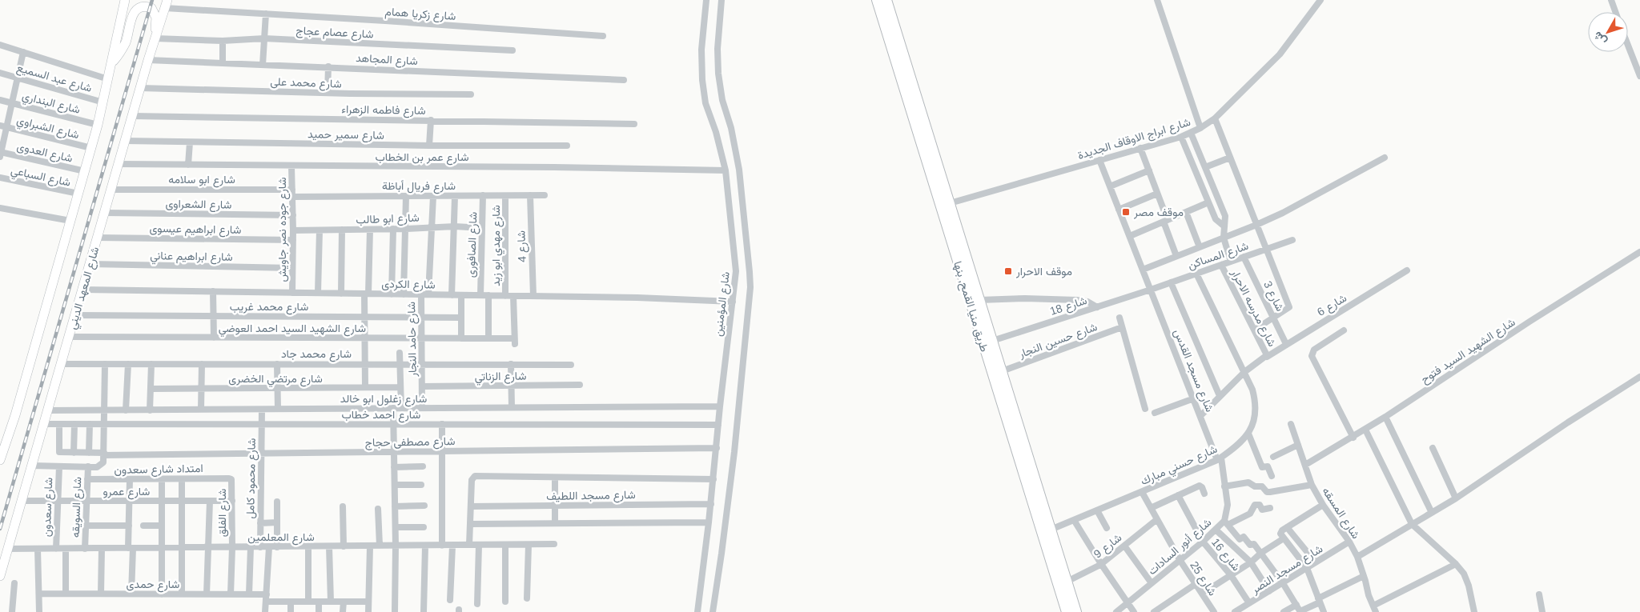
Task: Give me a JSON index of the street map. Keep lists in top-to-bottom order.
{
  "streets": {
    "highway": ["طريق منيا القمح, بنها"],
    "main road": ["شارع المعهد الديني"],
    "street": [
      "شارع زكريا همام",
      "شارع عصام عجاج",
      "شارع المجاهد",
      "شارع عبد السميع",
      "شارع محمد على",
      "شارع البنداري",
      "شارع فاطمه الزهراء",
      "شارع الشبراوي",
      "شارع سمير حميد",
      "شارع ابراج الاوقاف الجديدة",
      "شارع العدوى",
      "شارع عمر بن الخطاب",
      "شارع السباعي",
      "شارع ابو سلامه",
      "شارع فريال أباظة",
      "شارع الشعراوى",
      "شارع ابو طالب",
      "شارع ابراهيم عيسوى",
      "شارع جوده نصر جاويش",
      "شارع الصافورى",
      "شارع مهدي ابو زيد",
      "شارع 4",
      "شارع المساكن",
      "شارع ابراهيم عناني",
      "شارع الكردى",
      "شارع 3",
      "شارع المؤمنين",
      "شارع 6",
      "شارع 18",
      "شارع محمد غريب",
      "شارع مدرسه الاحرار",
      "شارع الشهيد السيد احمد العوضي",
      "شارع حامد النجار",
      "شارع حسين النجار",
      "شارع الشهيد السيد فتوح",
      "شارع محمد جاد",
      "شارع مسجد القدس",
      "شارع الزناتي",
      "شارع مرتضي الخضرى",
      "شارع زغلول ابو خالد",
      "شارع احمد خطاب",
      "شارع مصطفى حجاج",
      "شارع حسني مبارك",
      "امتداد شارع سعدون",
      "شارع محمود كامل",
      "شارع عمرو",
      "شارع مسجد اللطيف",
      "شارع سعدون",
      "شارع السويقه",
      "شارع الفلق",
      "شارع المسقه",
      "شارع المعلمين",
      "شارع 9",
      "شارع أنور السادات",
      "شارع 16",
      "شارع مسجد النصر",
      "شارع 25",
      "شارع حمدى"
    ]
  },
  "crossings": [
    ["شارع زكريا همام", "شارع المعهد الديني"],
    ["شارع عصام عجاج", "شارع المعهد الديني"],
    ["شارع المجاهد", "شارع المعهد الديني"],
    ["شارع محمد على", "شارع المعهد الديني"],
    ["شارع فاطمه الزهراء", "شارع المعهد الديني"],
    ["شارع سمير حميد", "شارع المعهد الديني"],
    ["شارع ابراج الاوقاف الجديدة", "طريق منيا القمح, بنها"],
    ["شارع ابراج الاوقاف الجديدة", "شارع مسجد القدس"],
    ["شارع عمر بن الخطاب", "شارع جوده نصر جاويش"],
    ["شارع عمر بن الخطاب", "شارع المعهد الديني"],
    ["شارع عمر بن الخطاب", "شارع المؤمنين"],
    ["شارع ابو سلامه", "شارع جوده نصر جاويش"],
    ["شارع ابو سلامه", "شارع المعهد الديني"],
    ["شارع فريال أباظة", "شارع جوده نصر جاويش"],
    ["شارع فريال أباظة", "شارع الصافورى"],
    ["شارع فريال أباظة", "شارع مهدي ابو زيد"],
    ["شارع فريال أباظة", "شارع 4"],
    ["شارع الشعراوى", "شارع جوده نصر جاويش"],
    ["شارع الشعراوى", "شارع المعهد الديني"],
    ["شارع ابو طالب", "شارع جوده نصر جاويش"],
    ["شارع ابو طالب", "شارع الصافورى"],
    ["شارع ابراهيم عيسوى", "شارع جوده نصر جاويش"],
    ["شارع ابراهيم عيسوى", "شارع المعهد الديني"],
    ["شارع جوده نصر جاويش", "شارع ابراهيم عناني"],
    ["شارع جوده نصر جاويش", "شارع الكردى"],
    ["شارع الصافورى", "شارع الكردى"],
    ["شارع مهدي ابو زيد", "شارع الكردى"],
    ["شارع 4", "شارع الكردى"],
    ["شارع المساكن", "شارع 3"],
    ["شارع المساكن", "شارع 18"],
    ["شارع المساكن", "شارع مدرسه الاحرار"],
    ["شارع المساكن", "شارع مسجد القدس"],
    ["شارع المساكن", "شارع حسني مبارك"],
    ["شارع ابراهيم عناني", "شارع المعهد الديني"],
    ["شارع الكردى", "شارع المعهد الديني"],
    ["شارع الكردى", "شارع المؤمنين"],
    ["شارع الكردى", "شارع الشهيد السيد احمد العوضي"],
    ["شارع الكردى", "شارع حامد النجار"],
    ["شارع المعهد الديني", "شارع محمد غريب"],
    ["شارع المعهد الديني", "شارع الشهيد السيد احمد العوضي"],
    ["شارع المعهد الديني", "شارع محمد جاد"],
    ["شارع المعهد الديني", "شارع زغلول ابو خالد"],
    ["شارع المعهد الديني", "شارع احمد خطاب"],
    ["شارع المعهد الديني", "شارع عمرو"],
    ["شارع المعهد الديني", "شارع المعلمين"],
    ["شارع 3", "شارع 6"],
    ["شارع المؤمنين", "شارع زغلول ابو خالد"],
    ["شارع المؤمنين", "شارع احمد خطاب"],
    ["شارع المؤمنين", "شارع مصطفى حجاج"],
    ["شارع المؤمنين", "شارع مسجد اللطيف"],
    ["شارع 6", "شارع مدرسه الاحرار"],
    ["شارع 18", "طريق منيا القمح, بنها"],
    ["شارع 18", "شارع مسجد القدس"],
    ["شارع محمد غريب", "شارع حامد النجار"],
    ["طريق منيا القمح, بنها", "شارع حسين النجار"],
    ["طريق منيا القمح, بنها", "شارع حسني مبارك"],
    ["طريق منيا القمح, بنها", "شارع 9"],
    ["شارع مدرسه الاحرار", "شارع مسجد القدس"],
    ["شارع مدرسه الاحرار", "شارع حسني مبارك"],
    ["شارع الشهيد السيد احمد العوضي", "شارع حامد النجار"],
    ["شارع حامد النجار", "شارع محمد جاد"],
    ["شارع حامد النجار", "شارع الزناتي"],
    ["شارع حامد النجار", "شارع زغلول ابو خالد"],
    ["شارع الشهيد السيد فتوح", "شارع المسقه"],
    ["شارع مسجد القدس", "شارع حسني مبارك"],
    ["شارع مسجد القدس", "شارع أنور السادات"],
    ["شارع زغلول ابو خالد", "شارع محمود كامل"],
    ["شارع احمد خطاب", "شارع محمود كامل"],
    ["شارع مصطفى حجاج", "شارع محمود كامل"],
    ["شارع حسني مبارك", "شارع أنور السادات"],
    ["شارع حسني مبارك", "شارع 25"],
    ["امتداد شارع سعدون", "شارع السويقه"],
    ["امتداد شارع سعدون", "شارع الفلق"],
    ["شارع محمود كامل", "شارع المعلمين"],
    ["شارع عمرو", "شارع سعدون"],
    ["شارع عمرو", "شارع السويقه"],
    ["شارع عمرو", "شارع الفلق"],
    ["شارع سعدون", "شارع المعلمين"],
    ["شارع السويقه", "شارع المعلمين"],
    ["شارع الفلق", "شارع المعلمين"],
    ["شارع الفلق", "شارع حمدى"],
    ["شارع المسقه", "شارع مسجد النصر"],
    ["شارع 9", "شارع 25"],
    ["شارع أنور السادات", "شارع 16"],
    ["شارع أنور السادات", "شارع 25"],
    ["شارع 16", "شارع مسجد النصر"]
  ],
  "places": {
    "transit": ["موقف مصر", "موقف الاحرار"]
  },
  "north": "bottom left"
}
